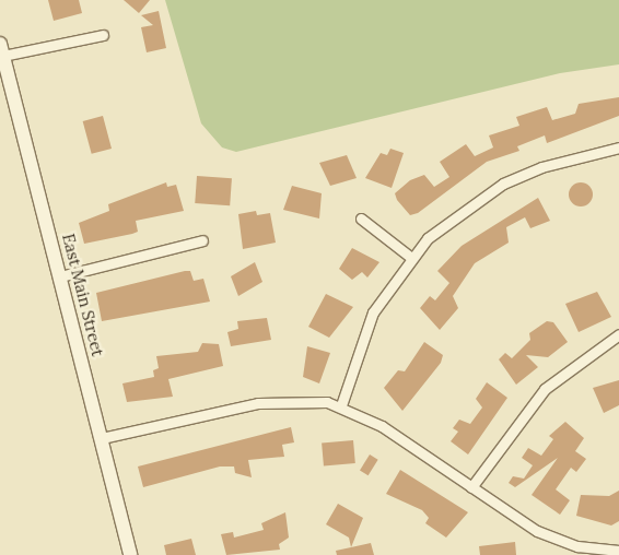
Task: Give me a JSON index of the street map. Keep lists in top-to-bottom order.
{
  "streets": {
    "main road": ["East Main Street"]
  }
}
